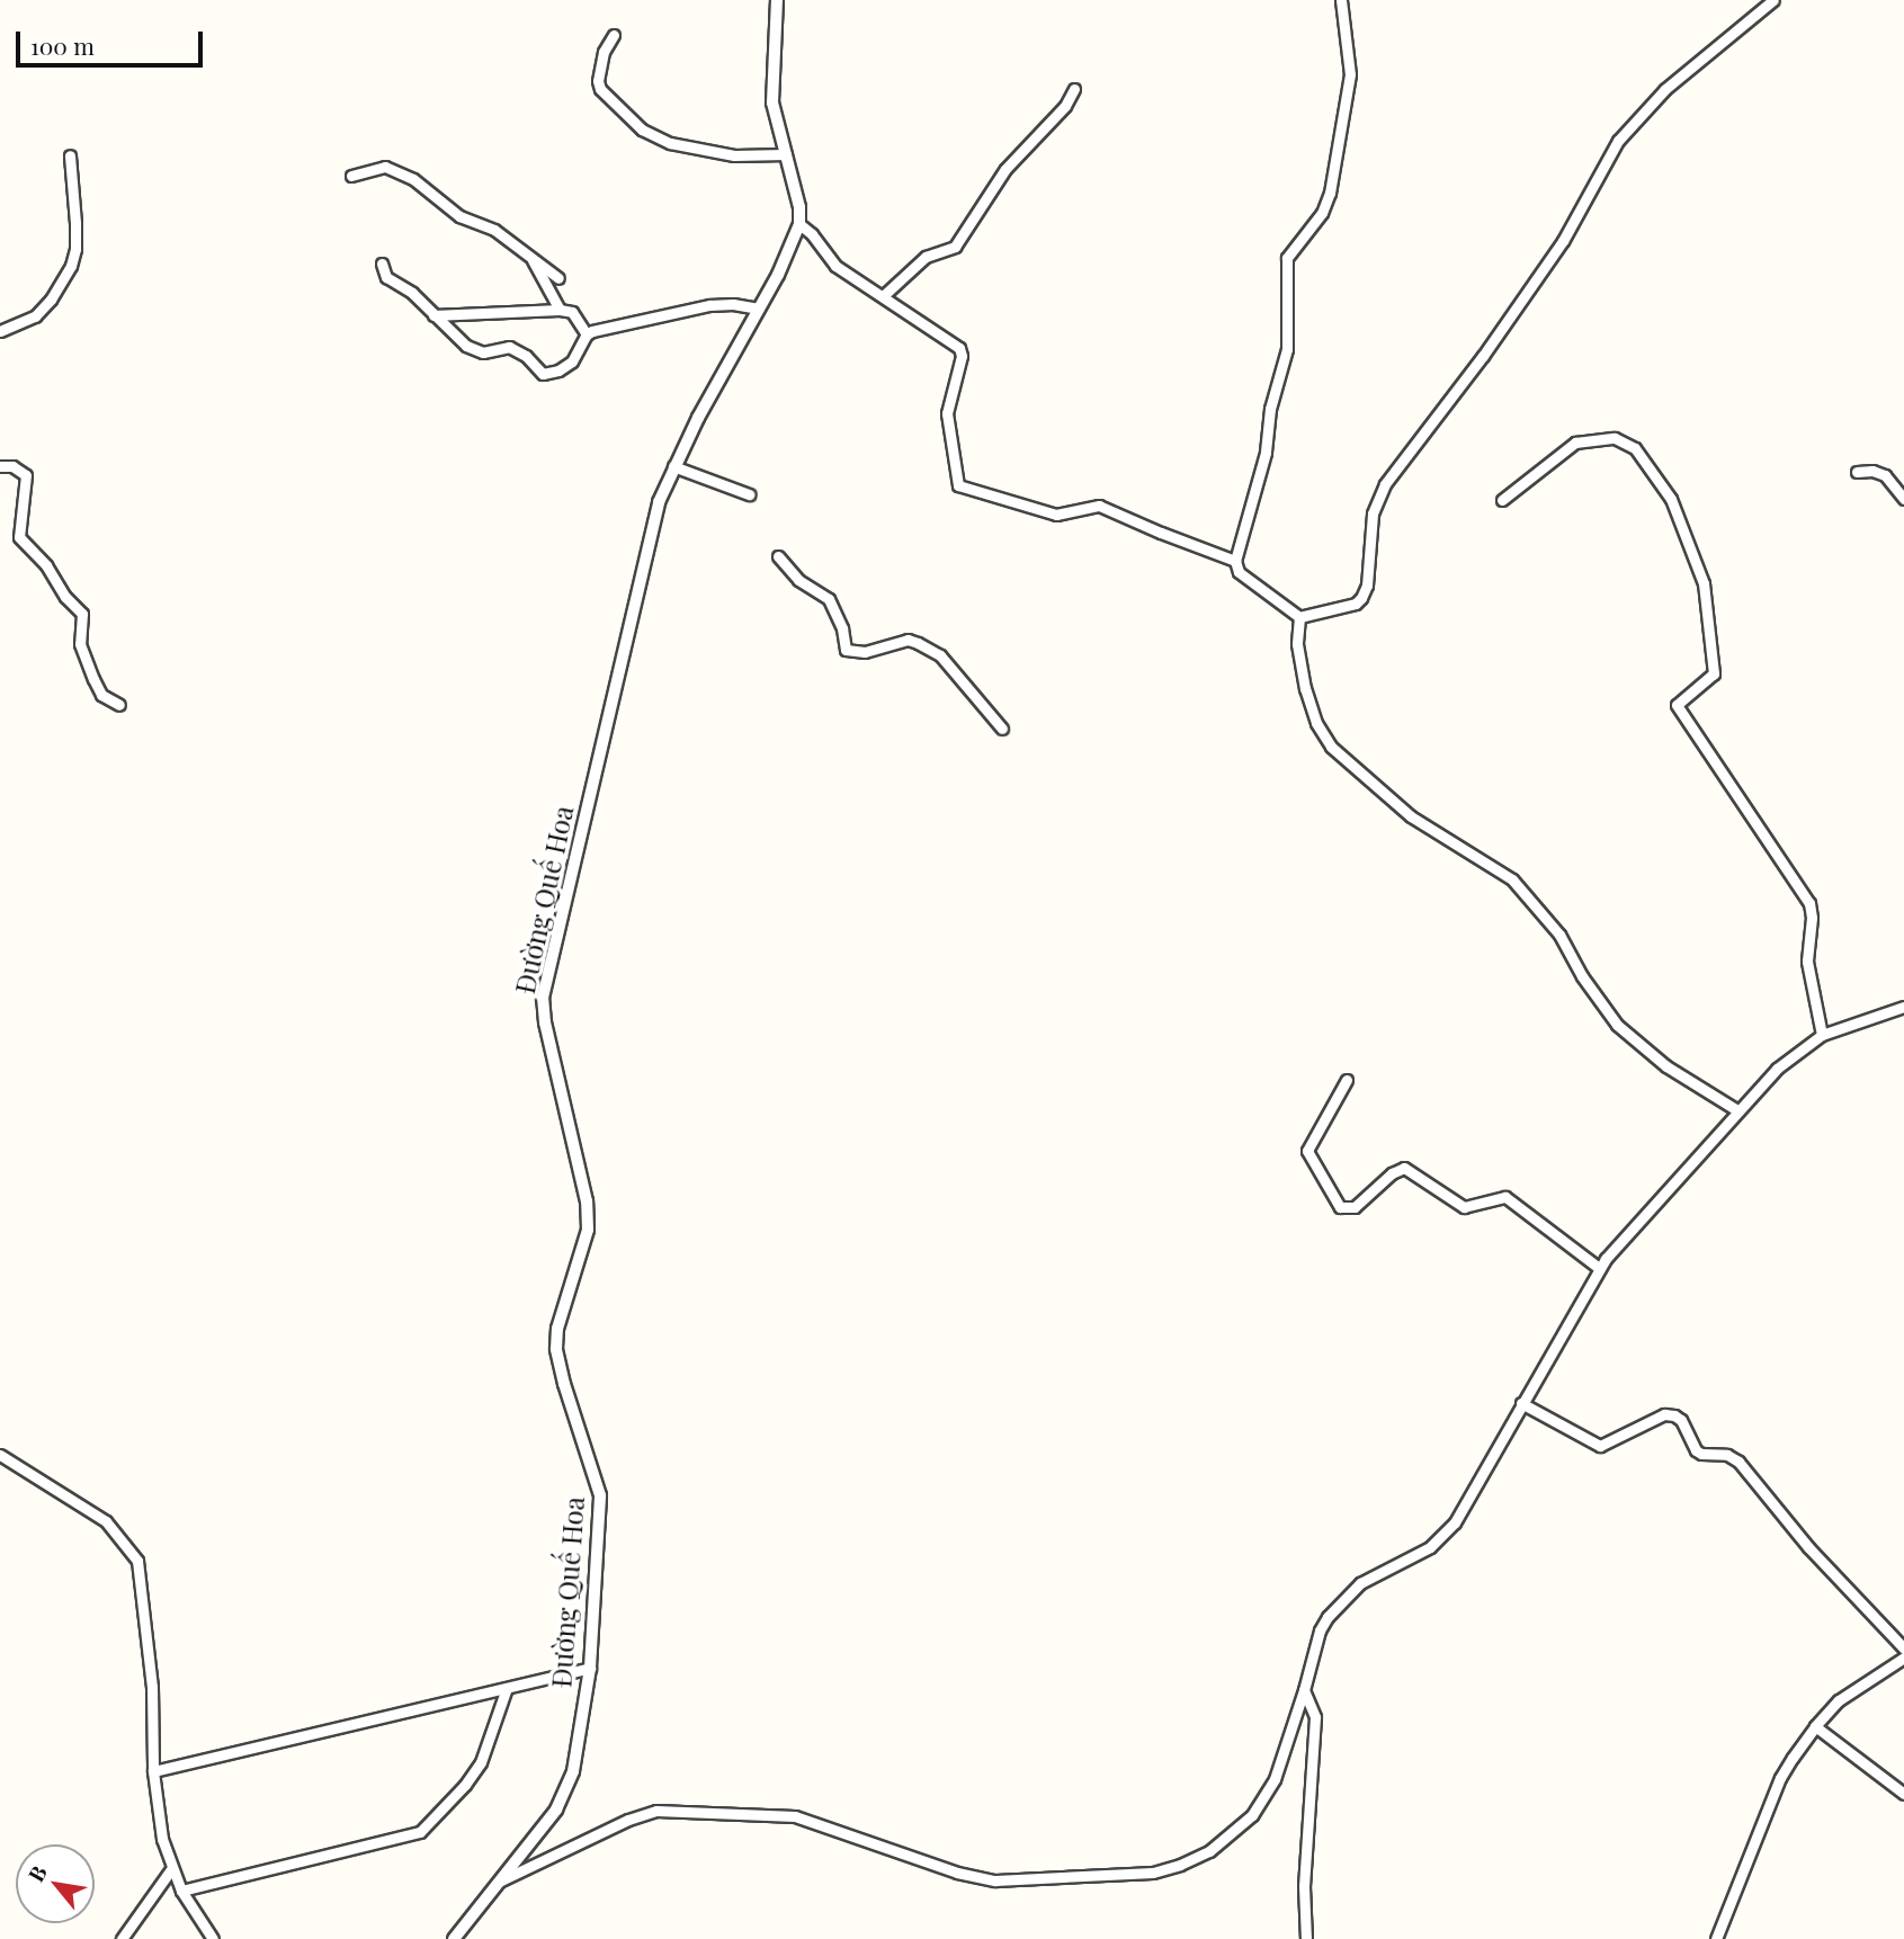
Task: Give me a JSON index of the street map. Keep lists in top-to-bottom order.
{
  "streets": {
    "street": ["Đường Quế Hoa"]
  },
  "scale_bar": "100 m",
  "north": "top left"
}
